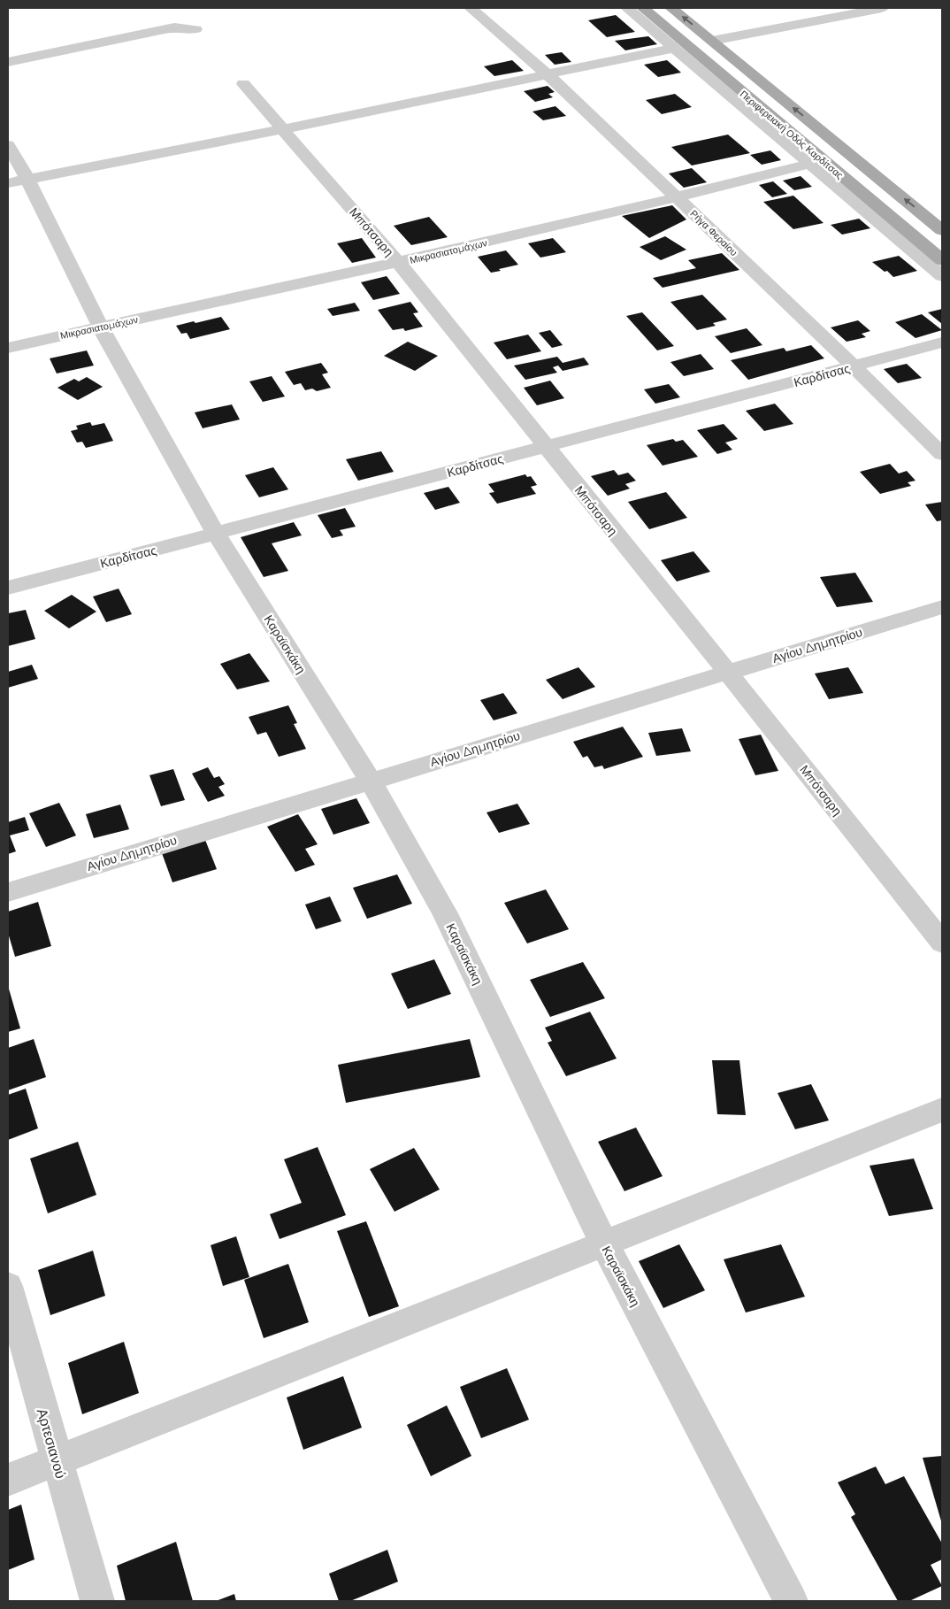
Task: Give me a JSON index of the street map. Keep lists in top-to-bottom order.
{
  "streets": {
    "main road": ["Περιφερειακή Οδός Καρδίτσας"],
    "street": [
      "Μπότσαρη",
      "Ρήγα Φεραίου",
      "Μικρασιατομάχων",
      "Καρδίτσας",
      "Καραϊσκάκη",
      "Αγίου Δημητρίου",
      "Αρτεσιανού"
    ]
  },
  "crossings": [
    ["Μπότσαρη", "Μικρασιατομάχων"],
    ["Μπότσαρη", "Καρδίτσας"],
    ["Μπότσαρη", "Αγίου Δημητρίου"],
    ["Ρήγα Φεραίου", "Μικρασιατομάχων"],
    ["Ρήγα Φεραίου", "Καρδίτσας"],
    ["Μικρασιατομάχων", "Καραϊσκάκη"],
    ["Καρδίτσας", "Καραϊσκάκη"],
    ["Καραϊσκάκη", "Αγίου Δημητρίου"]
  ]
}
